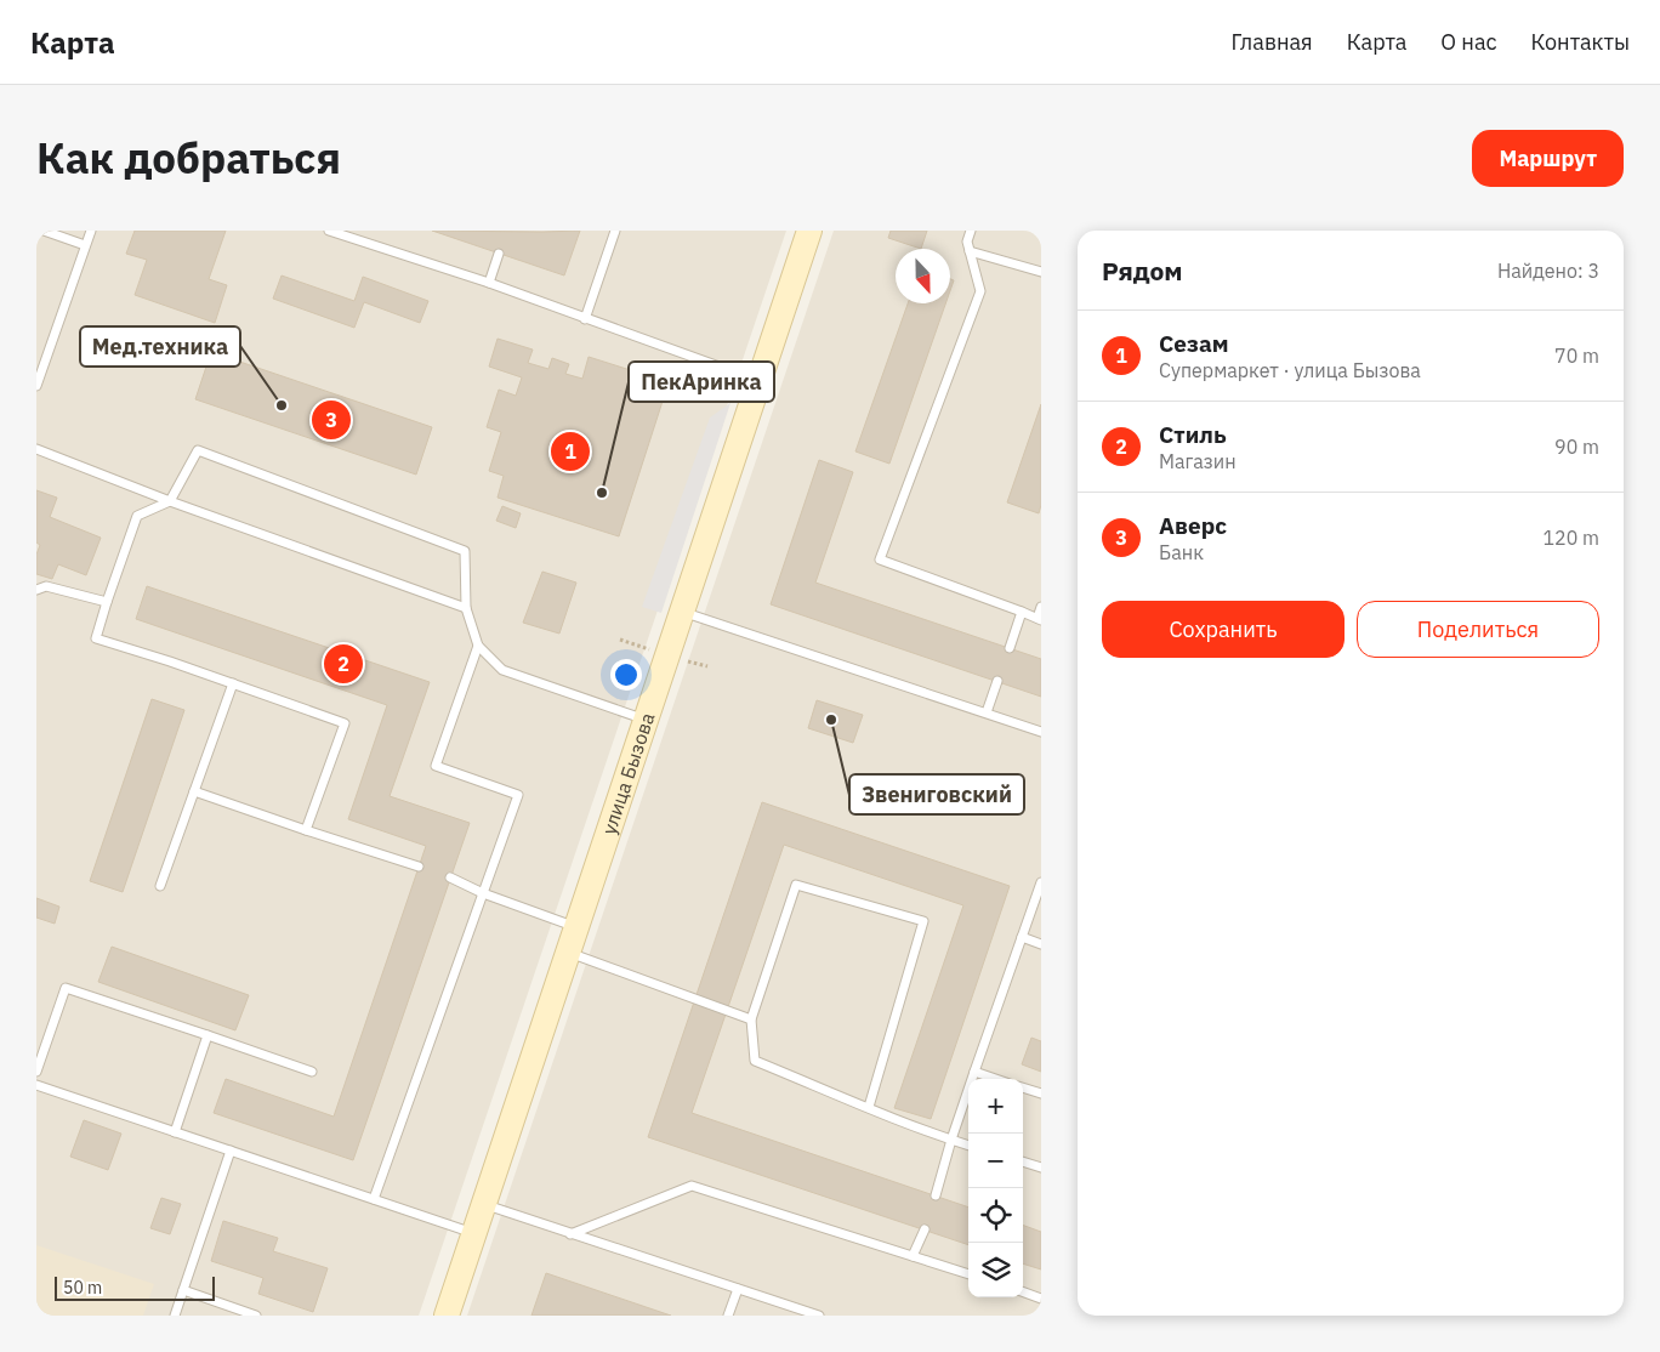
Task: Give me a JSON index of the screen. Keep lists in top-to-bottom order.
{
  "streets": {
    "street": ["улица Бызова"]
  },
  "places": ["Мед.техника", "ПекАринка", "Звениговский"],
  "scale_bar": "50 m",
  "north": "bottom",
  "page": {
    "header": "Карта",
    "nav": [
      "Главная",
      "Карта",
      "О нас",
      "Контакты"
    ],
    "title": "Как добраться",
    "buttons": [
      "Маршрут",
      ["Сохранить", "Поделиться"]
    ],
    "heading": ["Рядом", "Найдено: 3"],
    "list": [
      {
        "mark": "1",
        "name": "Сезам",
        "note": "Супермаркет · улица Бызова",
        "value": "70 m"
      },
      {
        "mark": "2",
        "name": "Стиль",
        "note": "Магазин",
        "value": "90 m"
      },
      {
        "mark": "3",
        "name": "Аверс",
        "note": "Банк",
        "value": "120 m"
      }
    ],
    "pins": ["3", "1", "2"],
    "map_buttons": ["+", "−"],
    "scale": "50 m"
  }
}
